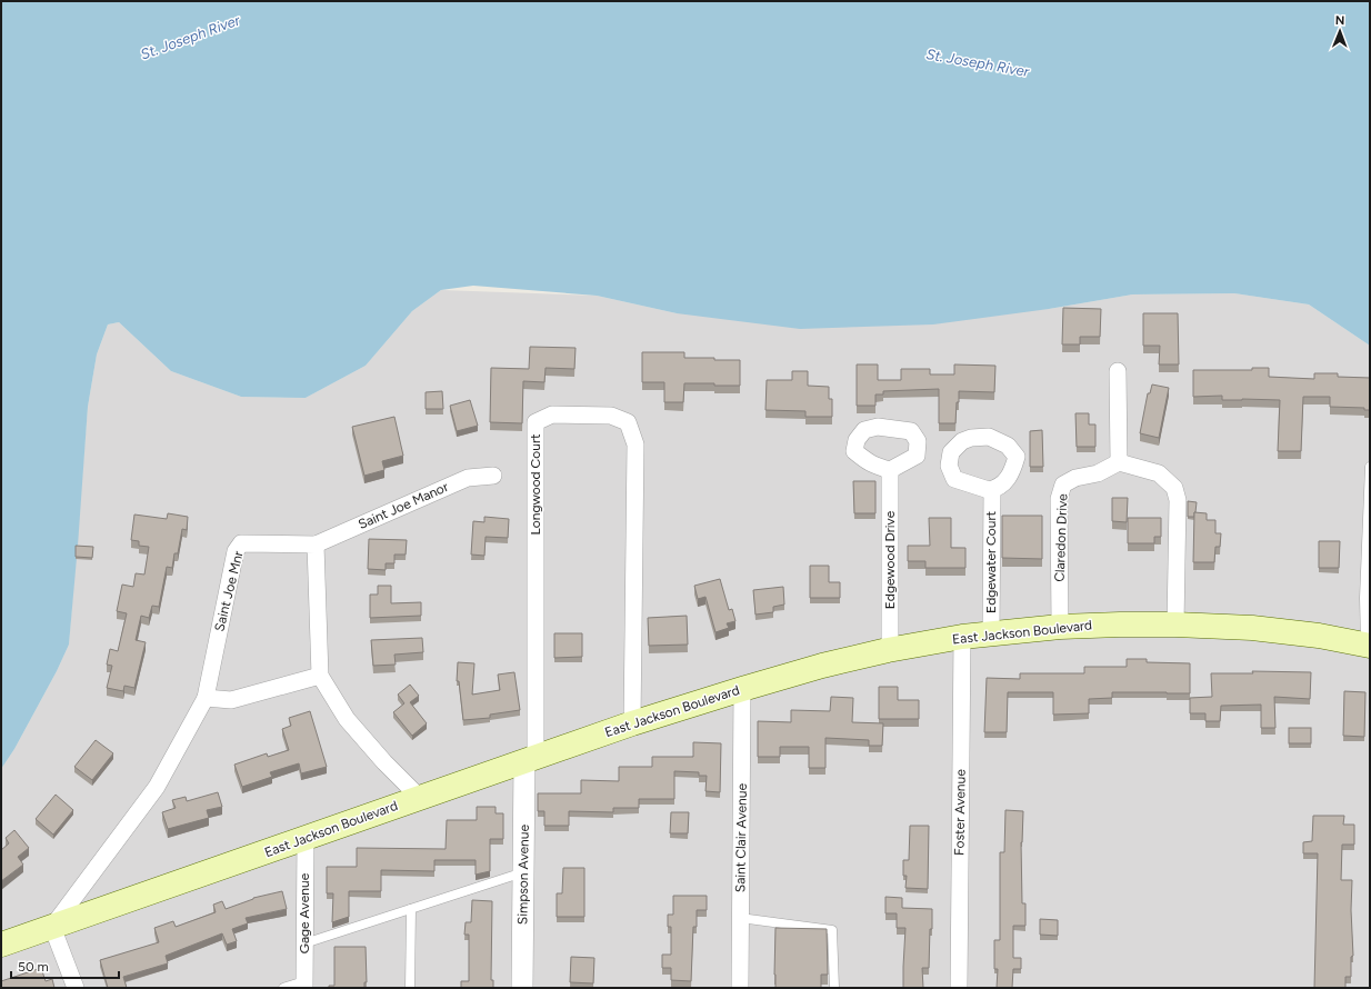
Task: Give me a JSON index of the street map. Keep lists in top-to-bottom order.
{
  "streets": {
    "main road": ["East Jackson Boulevard"],
    "street": [
      "Longwood Court",
      "Saint Joe Manor",
      "Claredon Drive",
      "Edgewood Drive",
      "Edgewater Court",
      "Saint Joe Mnr",
      "Foster Avenue",
      "Saint Clair Avenue",
      "Simpson Avenue",
      "Gage Avenue"
    ]
  },
  "crossings": [
    ["Longwood Court", "East Jackson Boulevard"],
    ["Longwood Court", "Simpson Avenue"],
    ["Saint Joe Manor", "Saint Joe Mnr"],
    ["Claredon Drive", "East Jackson Boulevard"],
    ["Edgewood Drive", "East Jackson Boulevard"],
    ["Edgewater Court", "East Jackson Boulevard"],
    ["Saint Joe Mnr", "East Jackson Boulevard"],
    ["East Jackson Boulevard", "Foster Avenue"],
    ["East Jackson Boulevard", "Saint Clair Avenue"],
    ["East Jackson Boulevard", "Simpson Avenue"],
    ["East Jackson Boulevard", "Gage Avenue"]
  ],
  "water": ["St. Joseph River"],
  "scale_bar": "50 m",
  "north": "top"
}
